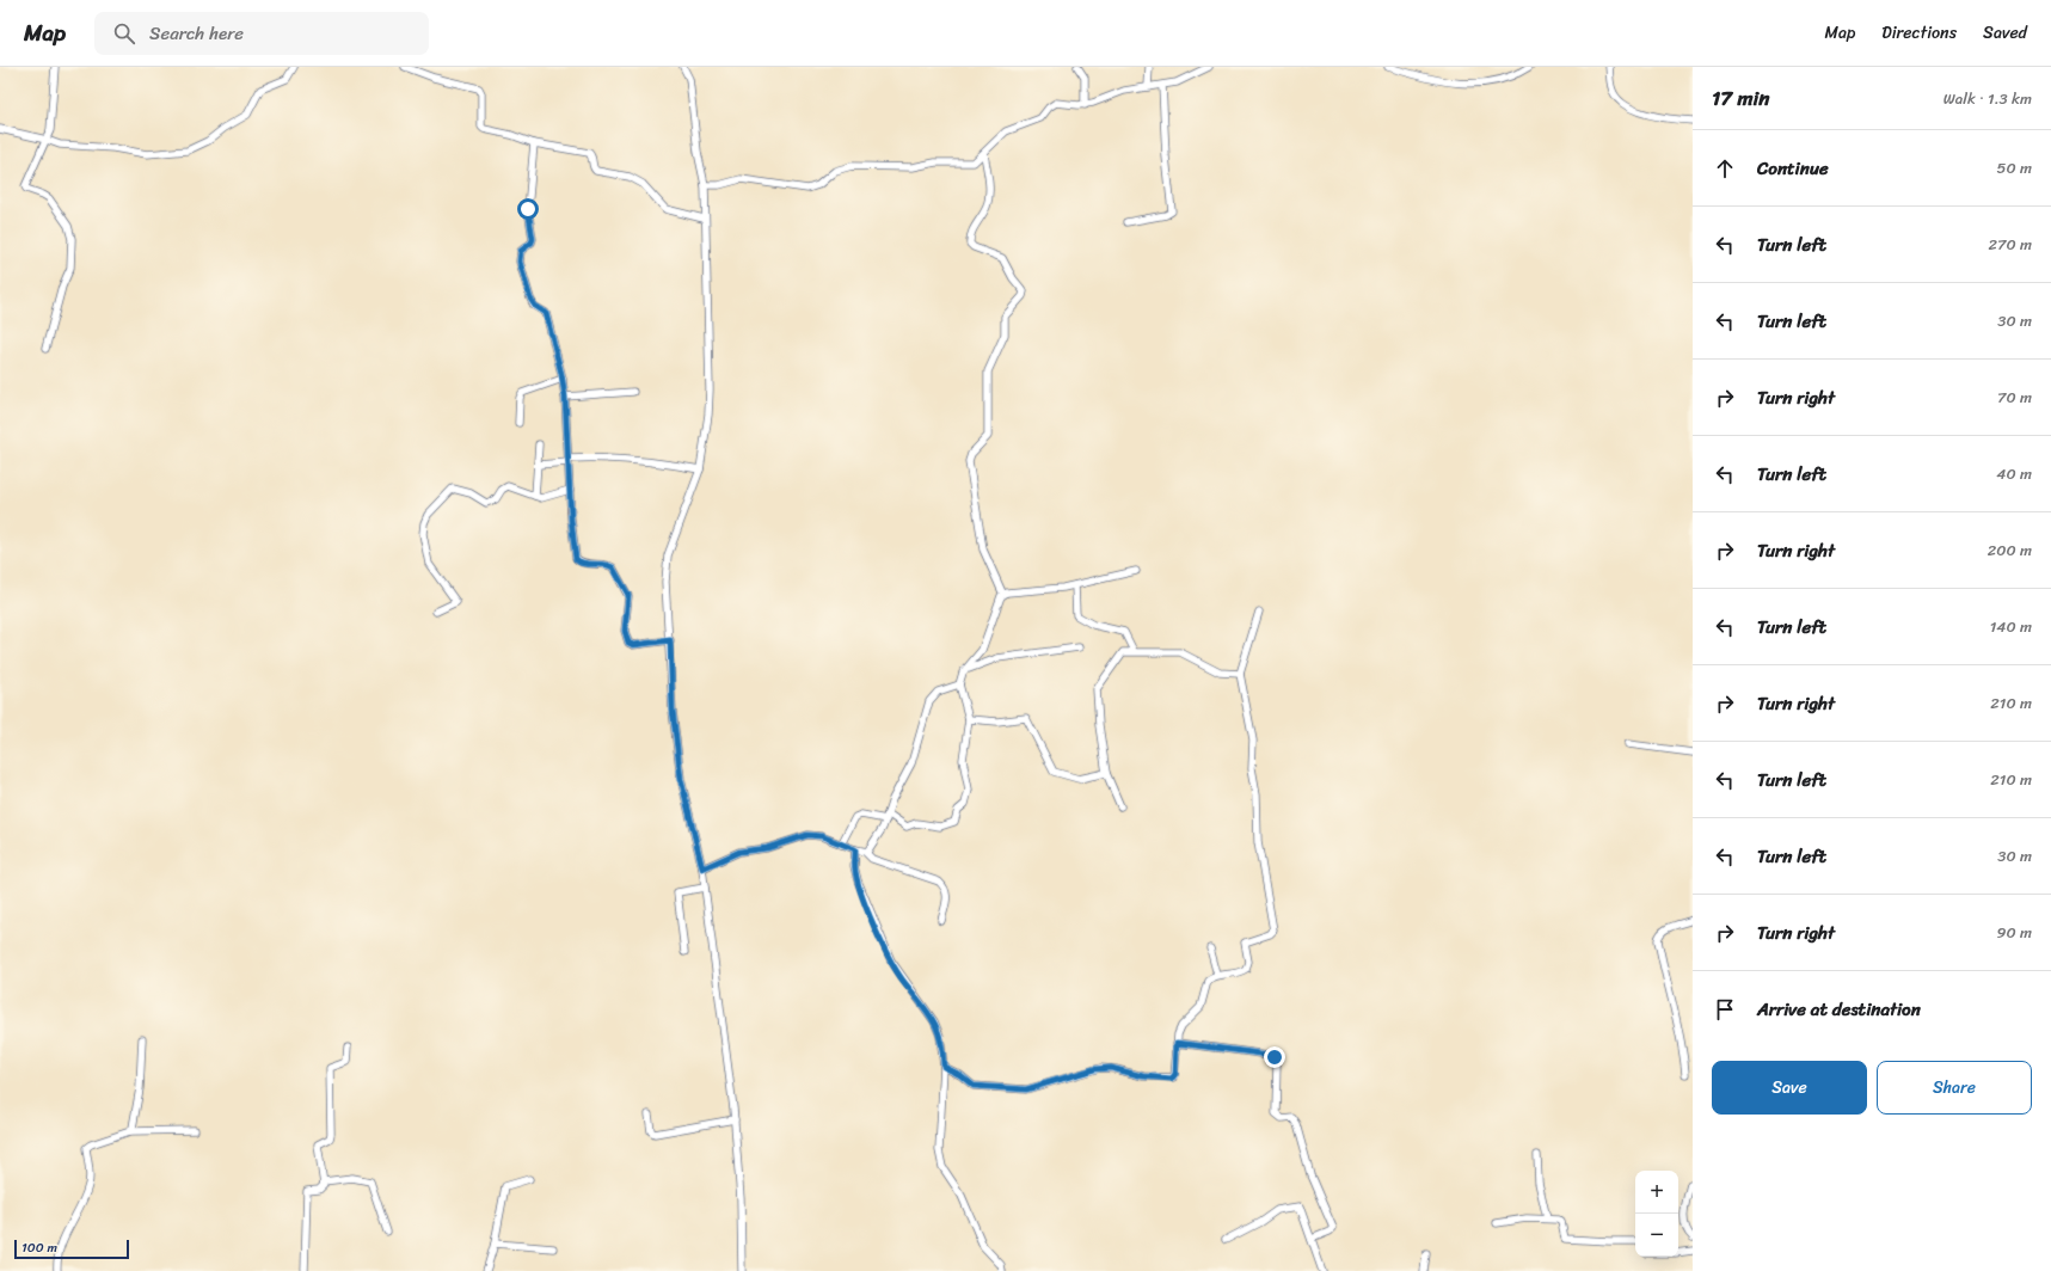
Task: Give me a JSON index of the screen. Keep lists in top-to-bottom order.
{
  "scale_bar": "100 m",
  "page": {
    "header": "Map",
    "search": "Search here",
    "nav": ["Map", "Directions", "Saved"],
    "heading": ["17 min", "Walk · 1.3 km"],
    "list": [
      ["Continue", "50 m"],
      ["Turn left", "270 m"],
      ["Turn left", "30 m"],
      ["Turn right", "70 m"],
      ["Turn left", "40 m"],
      ["Turn right", "200 m"],
      ["Turn left", "140 m"],
      ["Turn right", "210 m"],
      ["Turn left", "210 m"],
      ["Turn left", "30 m"],
      ["Turn right", "90 m"],
      "Arrive at destination"
    ],
    "buttons": ["Save", "Share"],
    "map_buttons": ["+", "−"],
    "scale": "100 m"
  }
}
